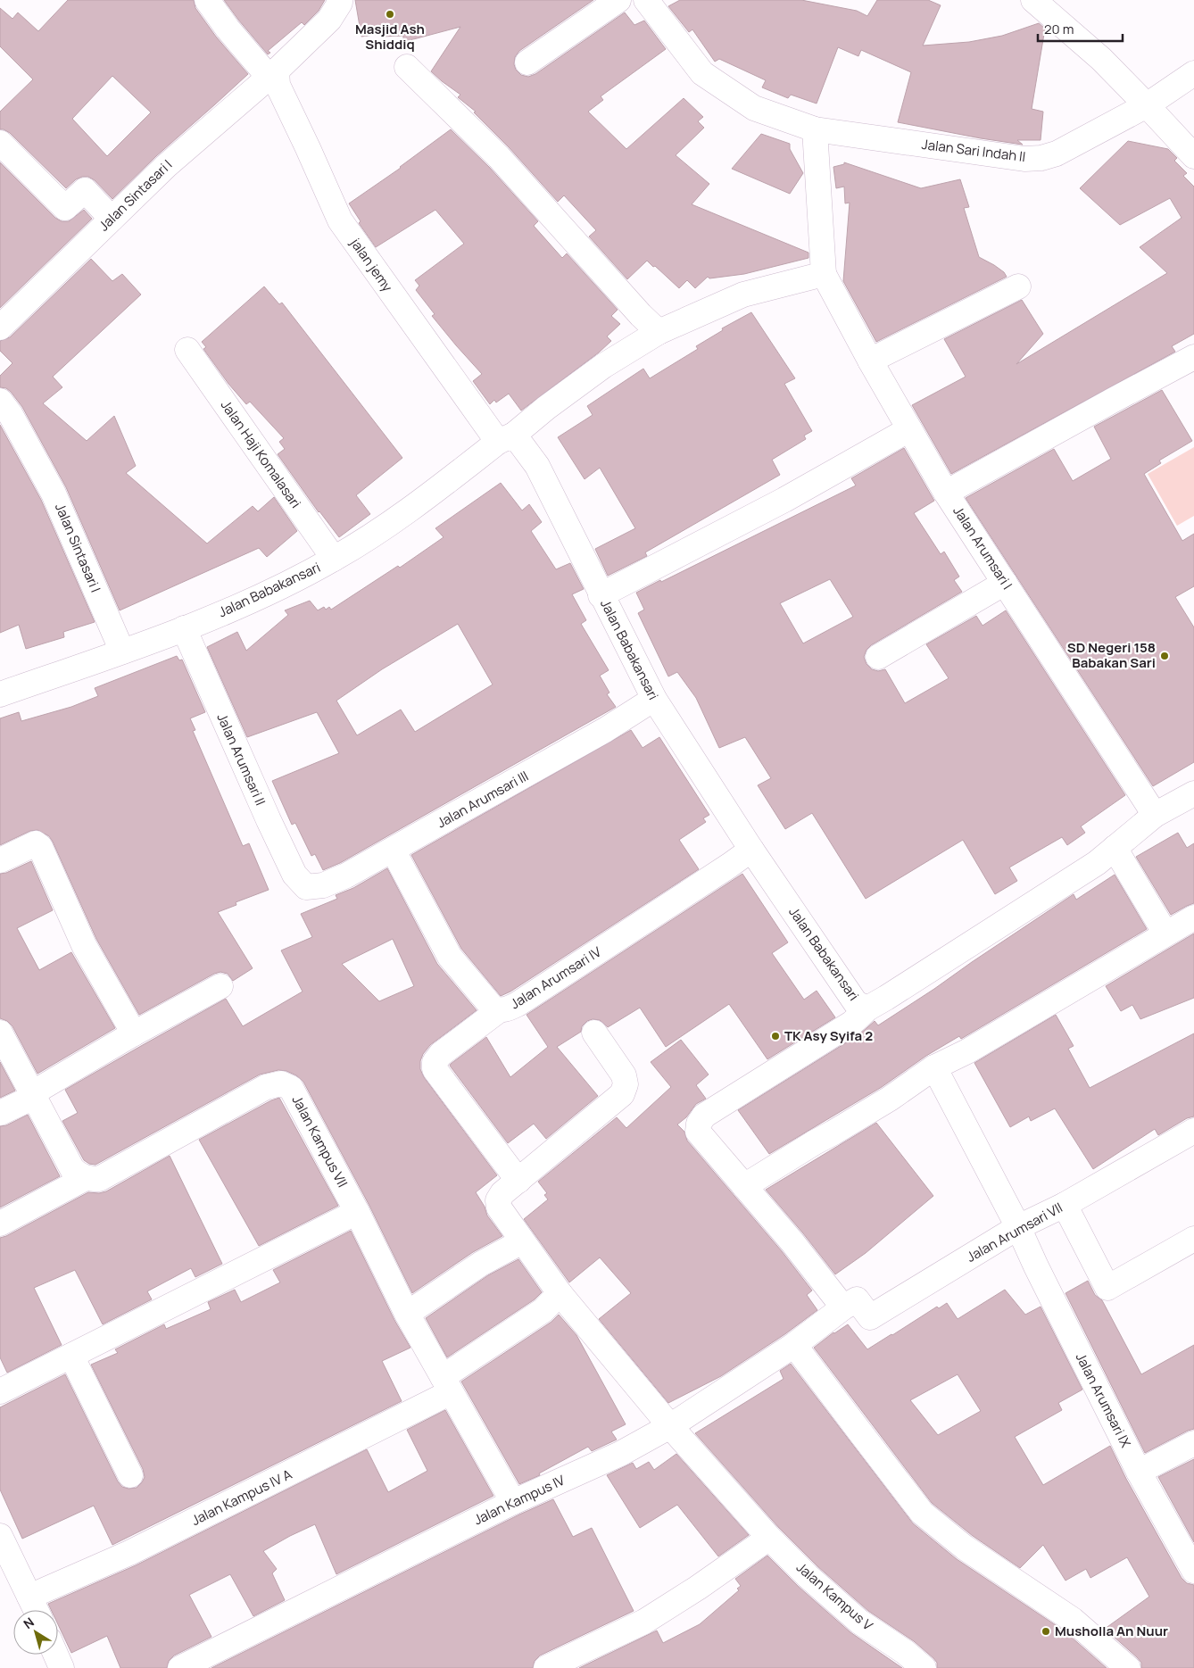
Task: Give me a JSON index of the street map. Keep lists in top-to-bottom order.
{
  "streets": {
    "street": [
      "Jalan Sari Indah II",
      "Jalan Sintasari I",
      "jalan jemy",
      "Jalan Haji Komalasari",
      "Jalan Arumsari I",
      "Jalan Babakansari",
      "Jalan Arumsari II",
      "Jalan Arumsari III",
      "Jalan Arumsari IV",
      "Jalan Kampus VII",
      "Jalan Arumsari VII",
      "Jalan Arumsari IX",
      "Jalan Kampus IV A",
      "Jalan Kampus IV",
      "Jalan Kampus V"
    ]
  },
  "crossings": [
    ["Jalan Sintasari I", "jalan jemy"],
    ["Jalan Sintasari I", "Jalan Babakansari"],
    ["jalan jemy", "Jalan Babakansari"],
    ["Jalan Haji Komalasari", "Jalan Babakansari"],
    ["Jalan Arumsari I", "Jalan Babakansari"],
    ["Jalan Babakansari", "Jalan Arumsari II"],
    ["Jalan Babakansari", "Jalan Arumsari III"],
    ["Jalan Babakansari", "Jalan Arumsari IV"],
    ["Jalan Arumsari II", "Jalan Arumsari III"],
    ["Jalan Arumsari III", "Jalan Arumsari IV"],
    ["Jalan Kampus VII", "Jalan Kampus IV A"],
    ["Jalan Kampus VII", "Jalan Kampus IV"],
    ["Jalan Arumsari VII", "Jalan Arumsari IX"],
    ["Jalan Arumsari VII", "Jalan Kampus IV"],
    ["Jalan Kampus IV A", "Jalan Kampus V"],
    ["Jalan Kampus IV", "Jalan Kampus V"]
  ],
  "places": [
    "Masjid Ash Shiddiq",
    "SD Negeri 158 Babakan Sari",
    "TK Asy Syifa 2",
    "Musholla An Nuur"
  ],
  "scale_bar": "20 m",
  "north": "top left"
}
